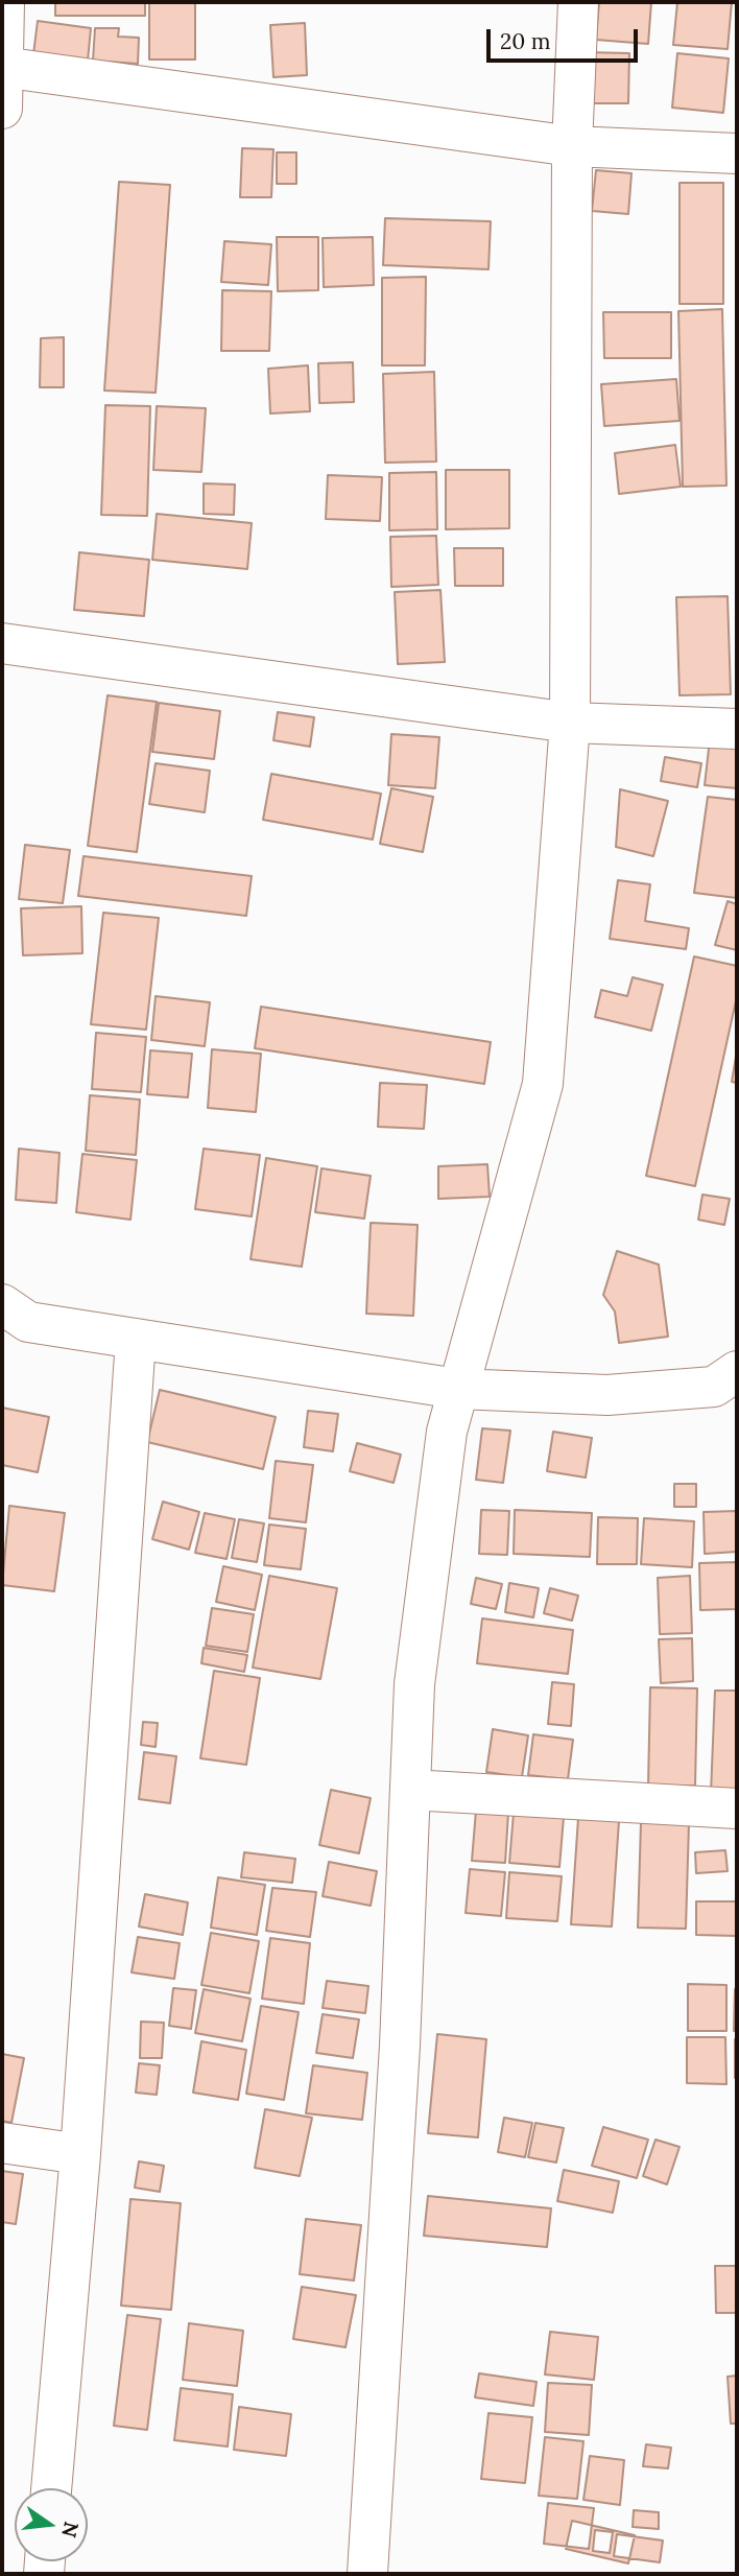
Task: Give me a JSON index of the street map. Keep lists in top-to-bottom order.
{
  "scale_bar": "20 m",
  "north": "right"
}
